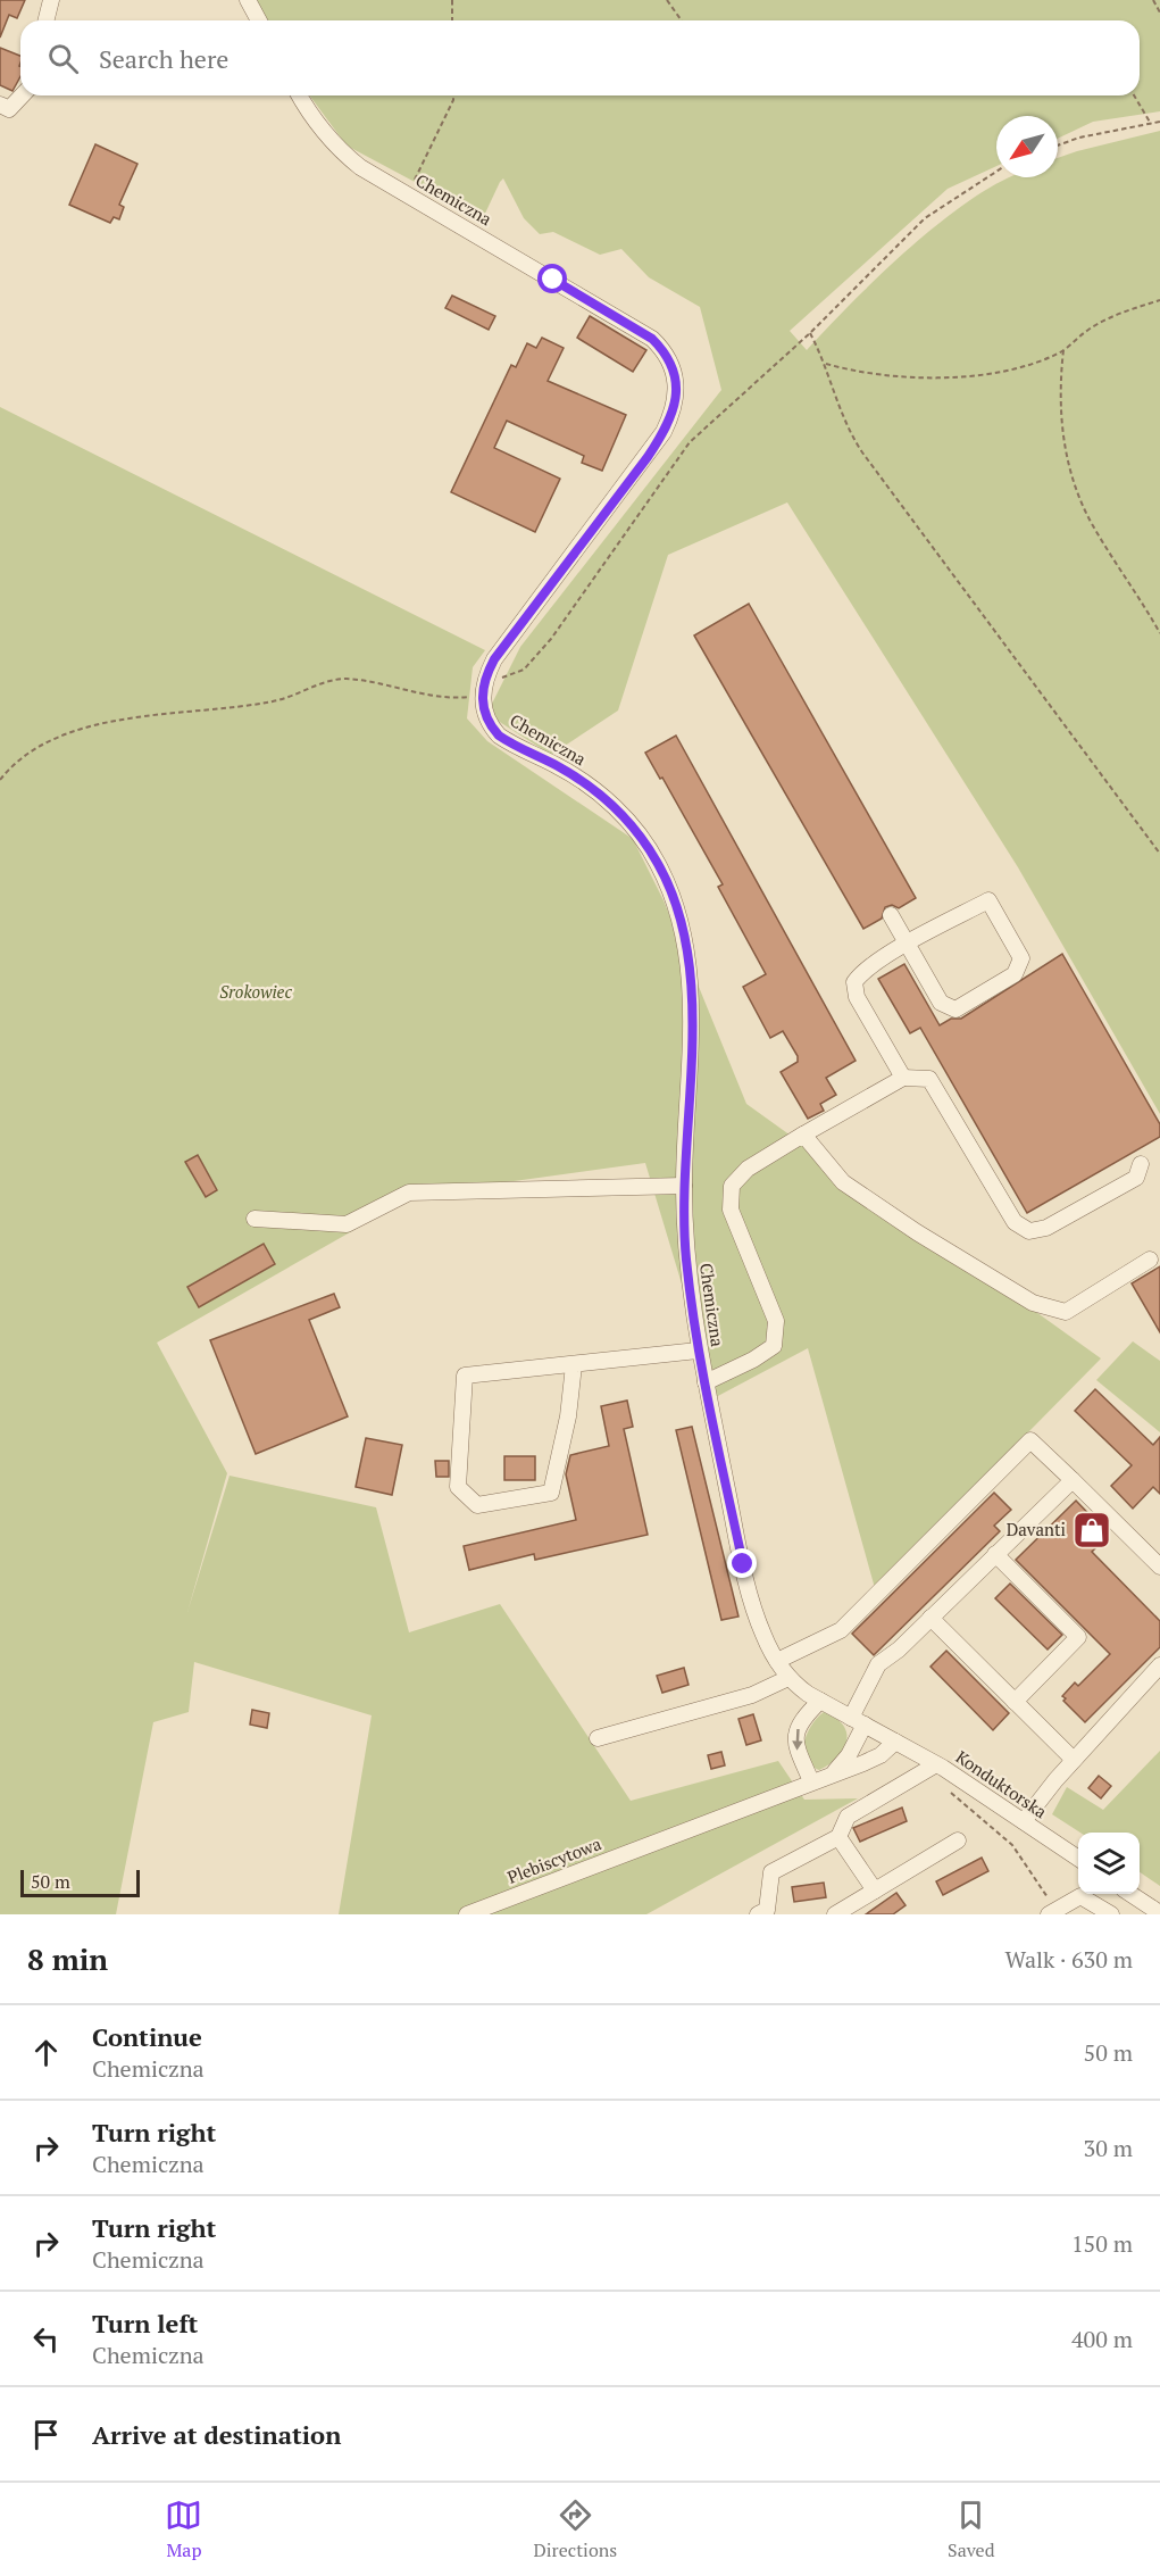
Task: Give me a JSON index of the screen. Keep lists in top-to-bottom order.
{
  "streets": {
    "street": ["Chemiczna", "Konduktorska", "Plebiscytowa"]
  },
  "crossings": [
    ["Chemiczna", "Konduktorska"],
    ["Konduktorska", "Plebiscytowa"]
  ],
  "parks": ["Srokowiec"],
  "places": {
    "shop": ["Davanti"]
  },
  "scale_bar": "50 m",
  "north": "bottom left",
  "page": {
    "search": "Search here",
    "scale": "50 m",
    "heading": ["8 min", "Walk · 630 m"],
    "list": [
      ["Continue", "Chemiczna", "50 m"],
      ["Turn right", "Chemiczna", "30 m"],
      ["Turn right", "Chemiczna", "150 m"],
      ["Turn left", "Chemiczna", "400 m"],
      "Arrive at destination"
    ],
    "nav": ["Map", "Directions", "Saved"]
  }
}
